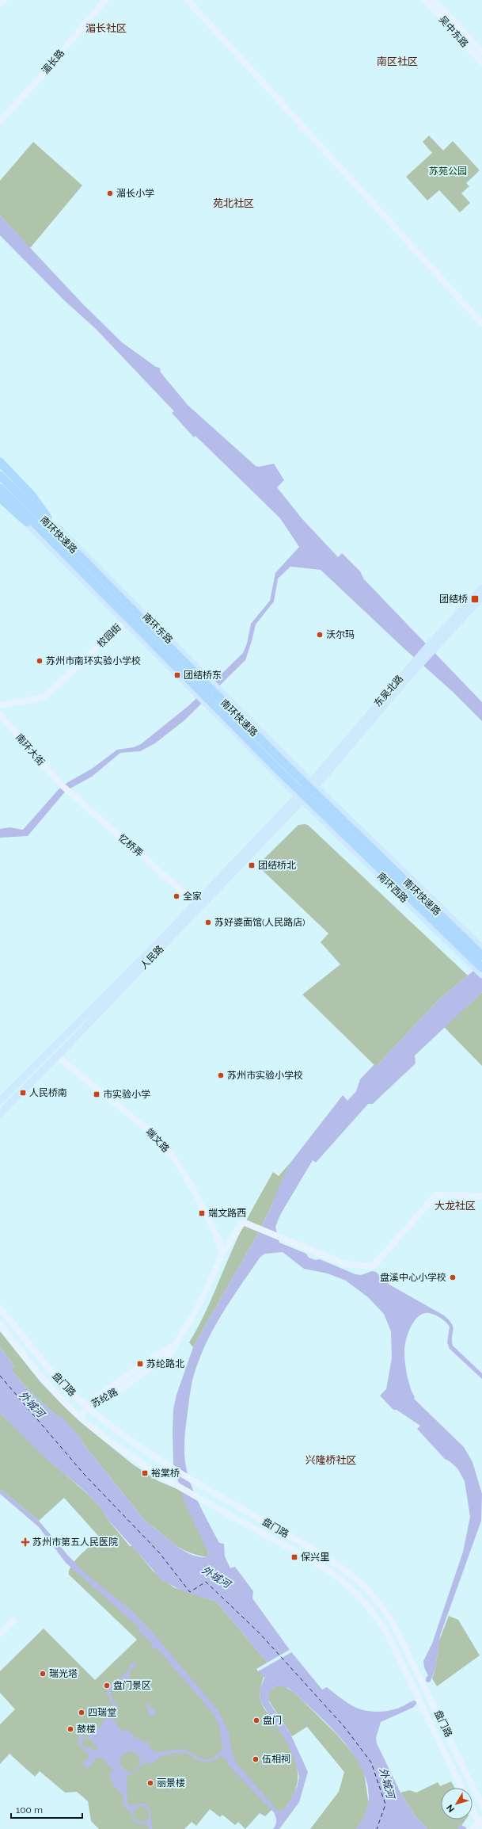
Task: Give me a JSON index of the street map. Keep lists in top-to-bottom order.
{
  "streets": {
    "highway": ["南环快速路"],
    "main road": [
      "南环东路",
      "东吴北路",
      "南环西路",
      "人民路"
    ],
    "street": [
      "吴中东路",
      "湄长路",
      "校园街",
      "南环大街",
      "忆桥弄",
      "端文路",
      "盘门路",
      "苏纶路"
    ]
  },
  "crossings": [
    ["南环东路", "校园街"],
    ["南环东路", "东吴北路"],
    ["南环东路", "南环西路"],
    ["南环东路", "人民路"],
    ["东吴北路", "南环西路"],
    ["东吴北路", "人民路"],
    ["南环大街", "忆桥弄"],
    ["忆桥弄", "人民路"],
    ["南环西路", "人民路"],
    ["人民路", "端文路"],
    ["端文路", "苏纶路"],
    ["盘门路", "苏纶路"]
  ],
  "districts": [
    "湄长社区",
    "南区社区",
    "苑北社区",
    "大龙社区",
    "兴隆桥社区"
  ],
  "water": ["外城河"],
  "parks": ["苏苑公园"],
  "places": {
    "other": [
      "湄长小学",
      "沃尔玛",
      "苏州市南环实验小学校",
      "全家",
      "苏好婆面馆(人民路店)",
      "苏州市实验小学校",
      "盘溪中心小学校",
      "瑞光塔",
      "盘门景区",
      "四瑞堂",
      "盘门",
      "鼓楼",
      "伍相祠",
      "丽景楼"
    ],
    "transit": [
      "团结桥",
      "团结桥东",
      "团结桥北",
      "人民桥南",
      "市实验小学",
      "端文路西",
      "苏纶路北",
      "裕棠桥",
      "保兴里"
    ],
    "health": ["苏州市第五人民医院"]
  },
  "scale_bar": "100 m",
  "north": "bottom left"
}
